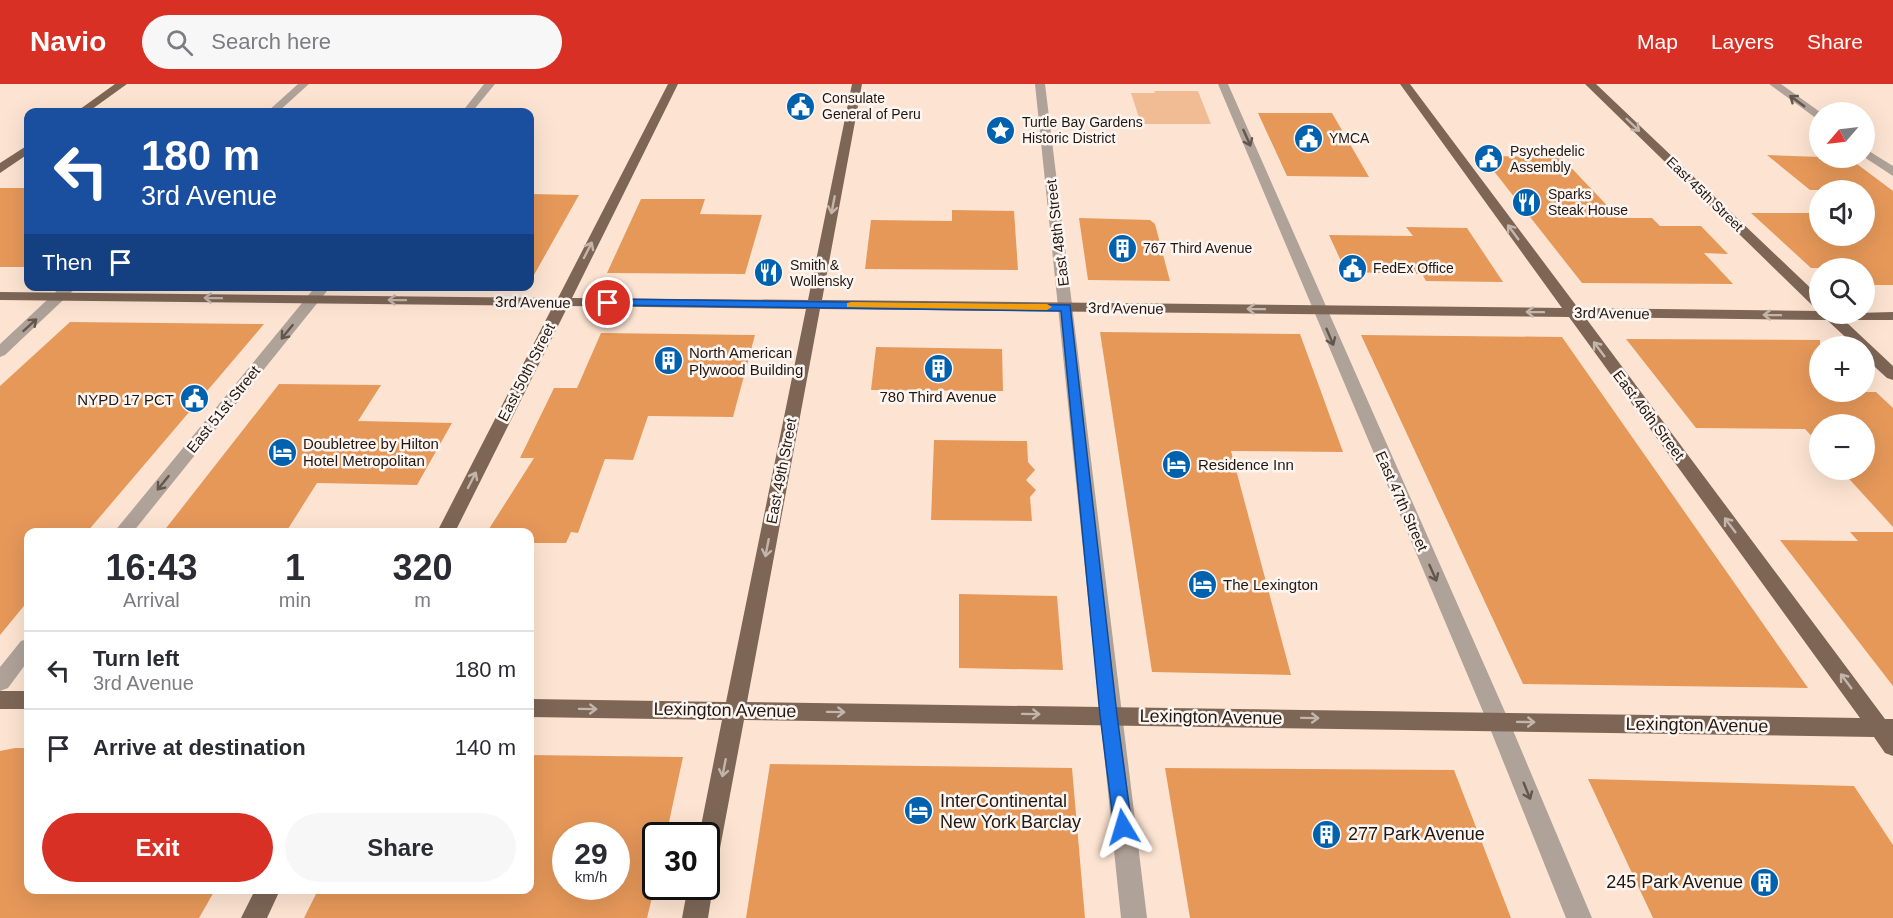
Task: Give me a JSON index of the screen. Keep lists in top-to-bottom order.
{
  "streets": {
    "main road": [
      "East 45th Street",
      "3rd Avenue",
      "East 50th Street",
      "East 46th Street",
      "East 49th Street",
      "Lexington Avenue"
    ],
    "street": ["East 48th Street", "East 51st Street", "East 47th Street"]
  },
  "crossings": [
    ["East 48th Street", "3rd Avenue"],
    ["East 48th Street", "Lexington Avenue"],
    ["3rd Avenue", "East 50th Street"],
    ["3rd Avenue", "East 51st Street"],
    ["3rd Avenue", "East 46th Street"],
    ["3rd Avenue", "East 49th Street"],
    ["3rd Avenue", "East 47th Street"],
    ["East 46th Street", "Lexington Avenue"],
    ["East 49th Street", "Lexington Avenue"],
    ["East 47th Street", "Lexington Avenue"]
  ],
  "one_way": [
    "East 45th Street",
    "3rd Avenue",
    "East 50th Street",
    "East 51st Street",
    "East 46th Street",
    "East 49th Street",
    "East 47th Street",
    "Lexington Avenue"
  ],
  "places": {
    "public building": [
      "Consulate General of Peru",
      "YMCA",
      "Psychedelic Assembly",
      "FedEx Office",
      "NYPD 17 PCT"
    ],
    "place": ["Turtle Bay Gardens Historic District"],
    "restaurant": ["Sparks Steak House", "Smith & Wollensky"],
    "building": [
      "767 Third Avenue",
      "North American Plywood Building",
      "780 Third Avenue",
      "277 Park Avenue",
      "245 Park Avenue"
    ],
    "hotel": [
      "Doubletree by Hilton Hotel Metropolitan",
      "Residence Inn",
      "The Lexington",
      "InterContinental New York Barclay"
    ]
  },
  "north": "bottom left",
  "page": {
    "header": "Navio",
    "search": "Search here",
    "nav": ["Map", "Layers", "Share"],
    "map_buttons": ["+", "−"],
    "turn": ["180 m", "3rd Avenue"],
    "then": "Then",
    "eta": [
      "16:43",
      "Arrival",
      "1",
      "min",
      "320",
      "m"
    ],
    "list": [
      {
        "name": "Turn left",
        "note": "3rd Avenue",
        "value": "180 m"
      },
      {
        "name": "Arrive at destination",
        "value": "140 m"
      }
    ],
    "buttons": ["Exit", "Share"],
    "speed": "29 km/h",
    "limit": "30"
  }
}
